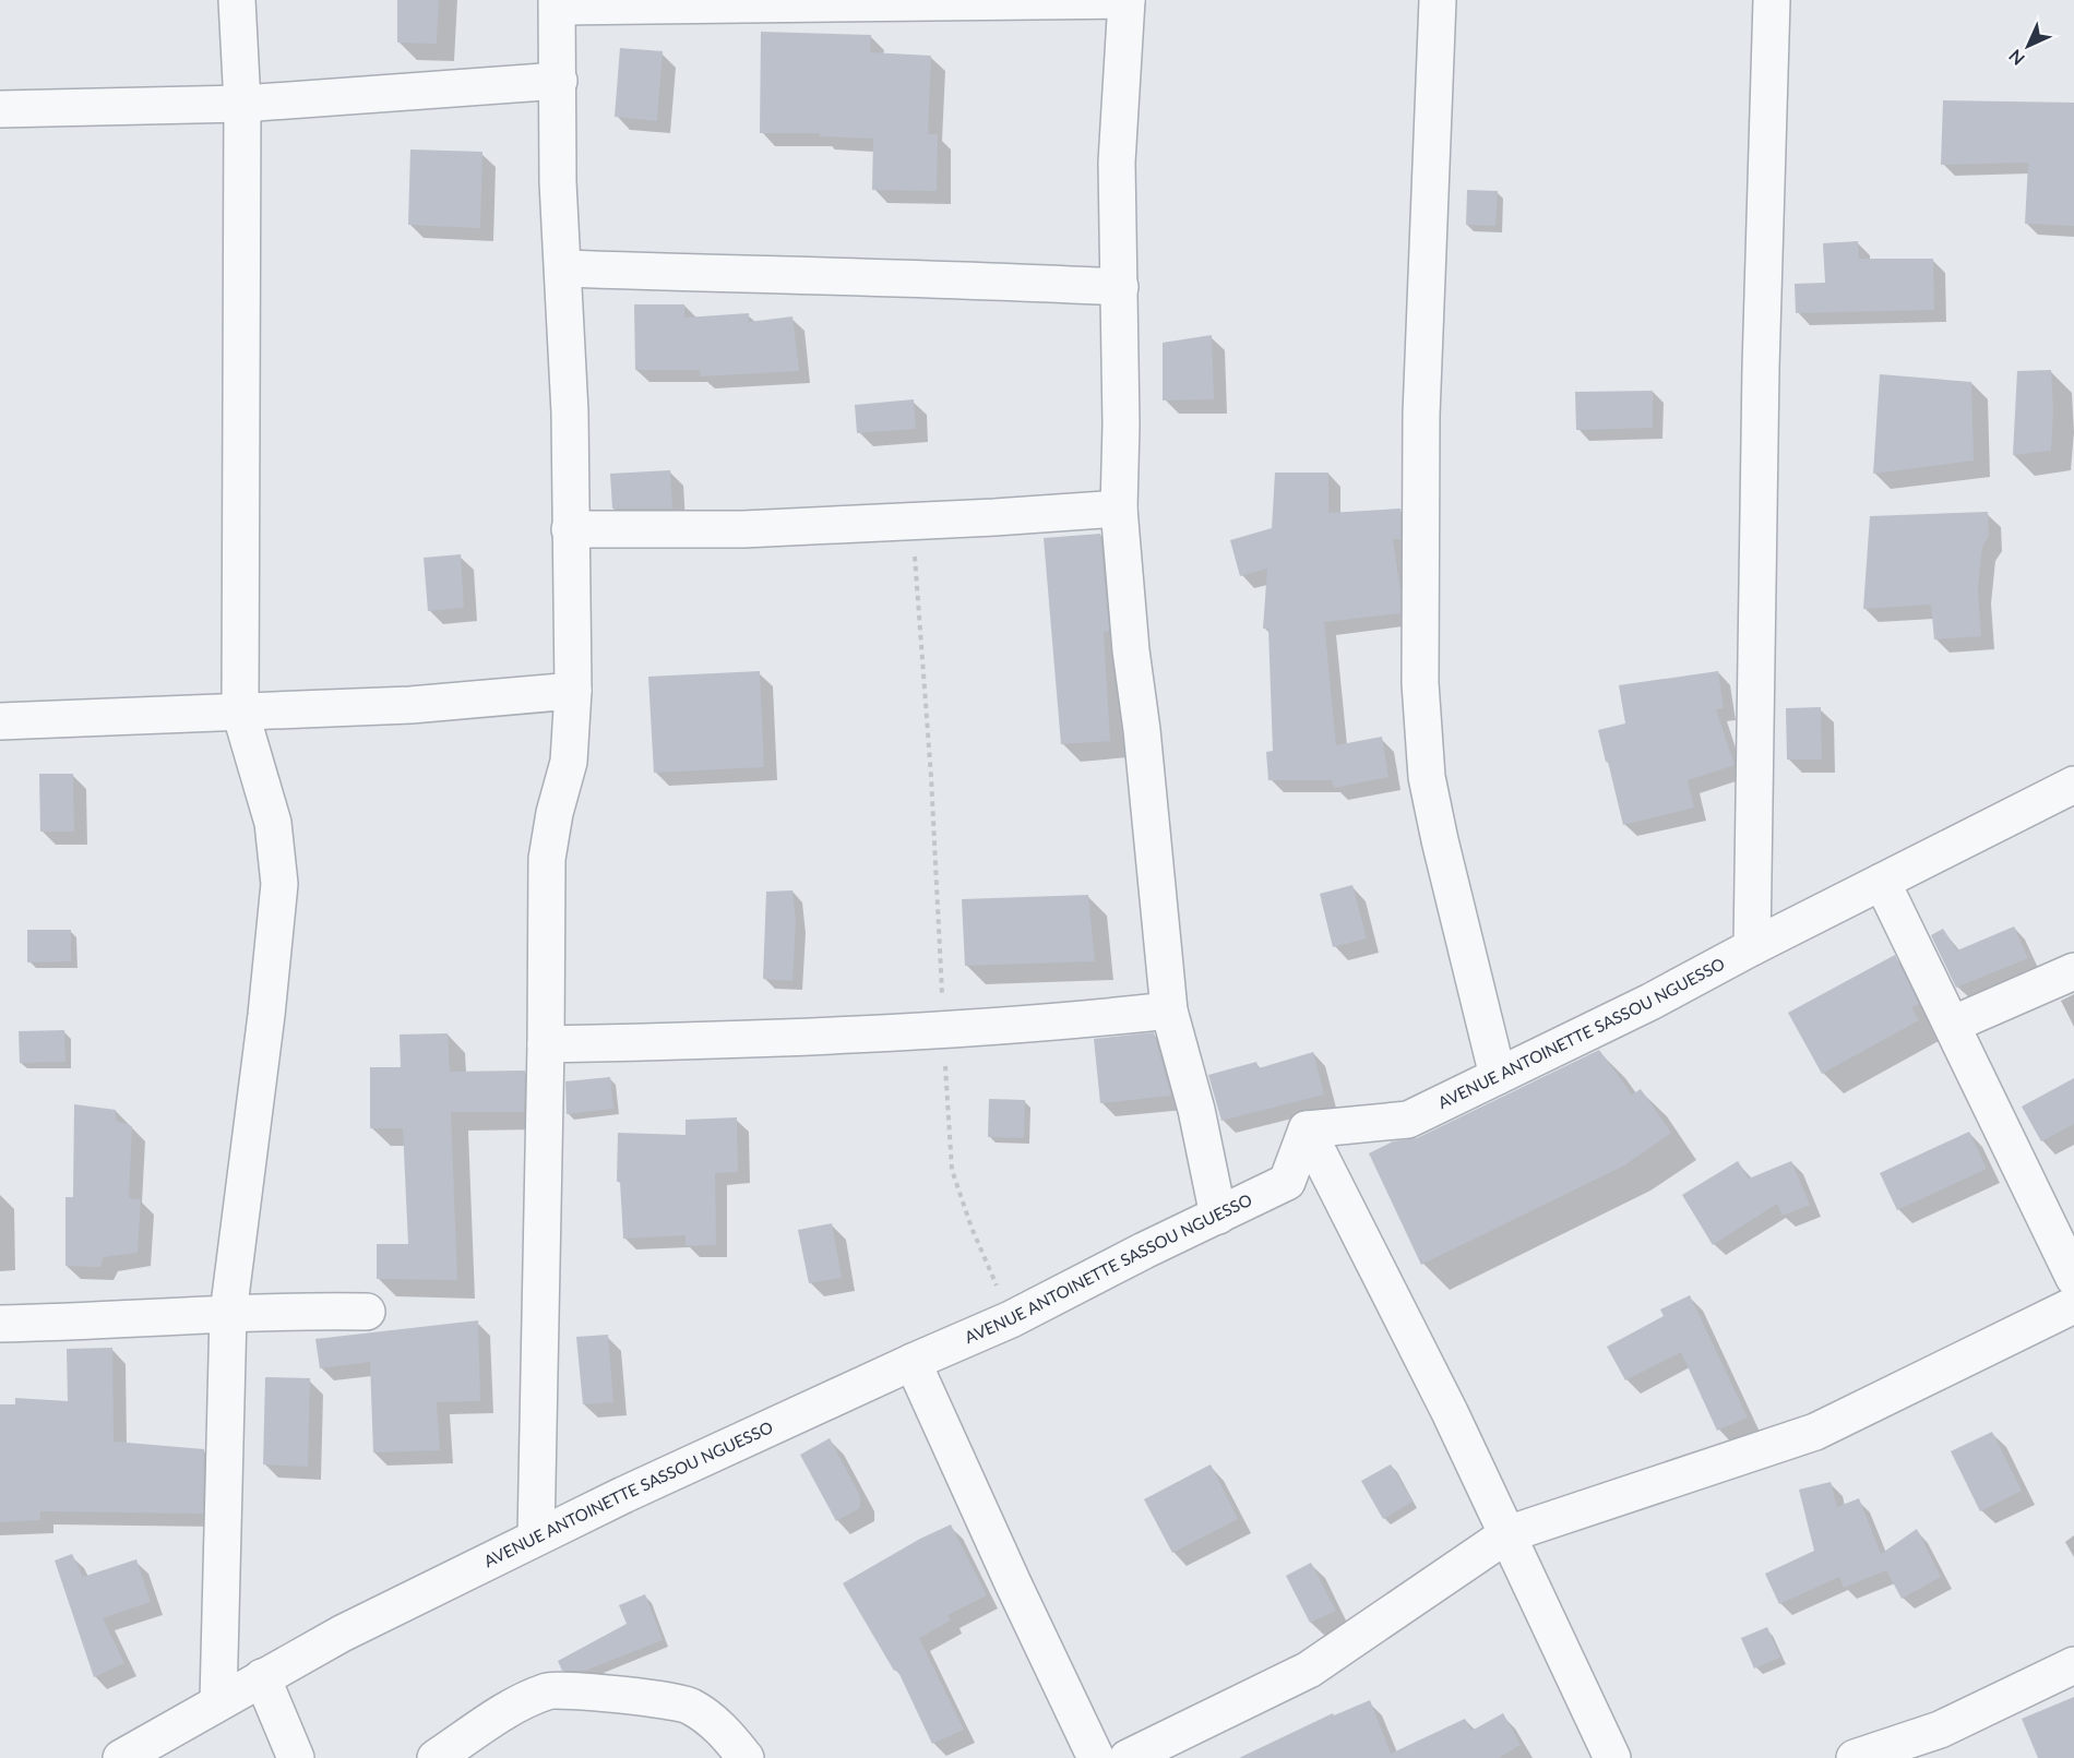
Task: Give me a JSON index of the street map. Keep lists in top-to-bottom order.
{
  "streets": {
    "street": ["AVENUE ANTOINETTE SASSOU NGUESSO"]
  },
  "north": "bottom left"
}
